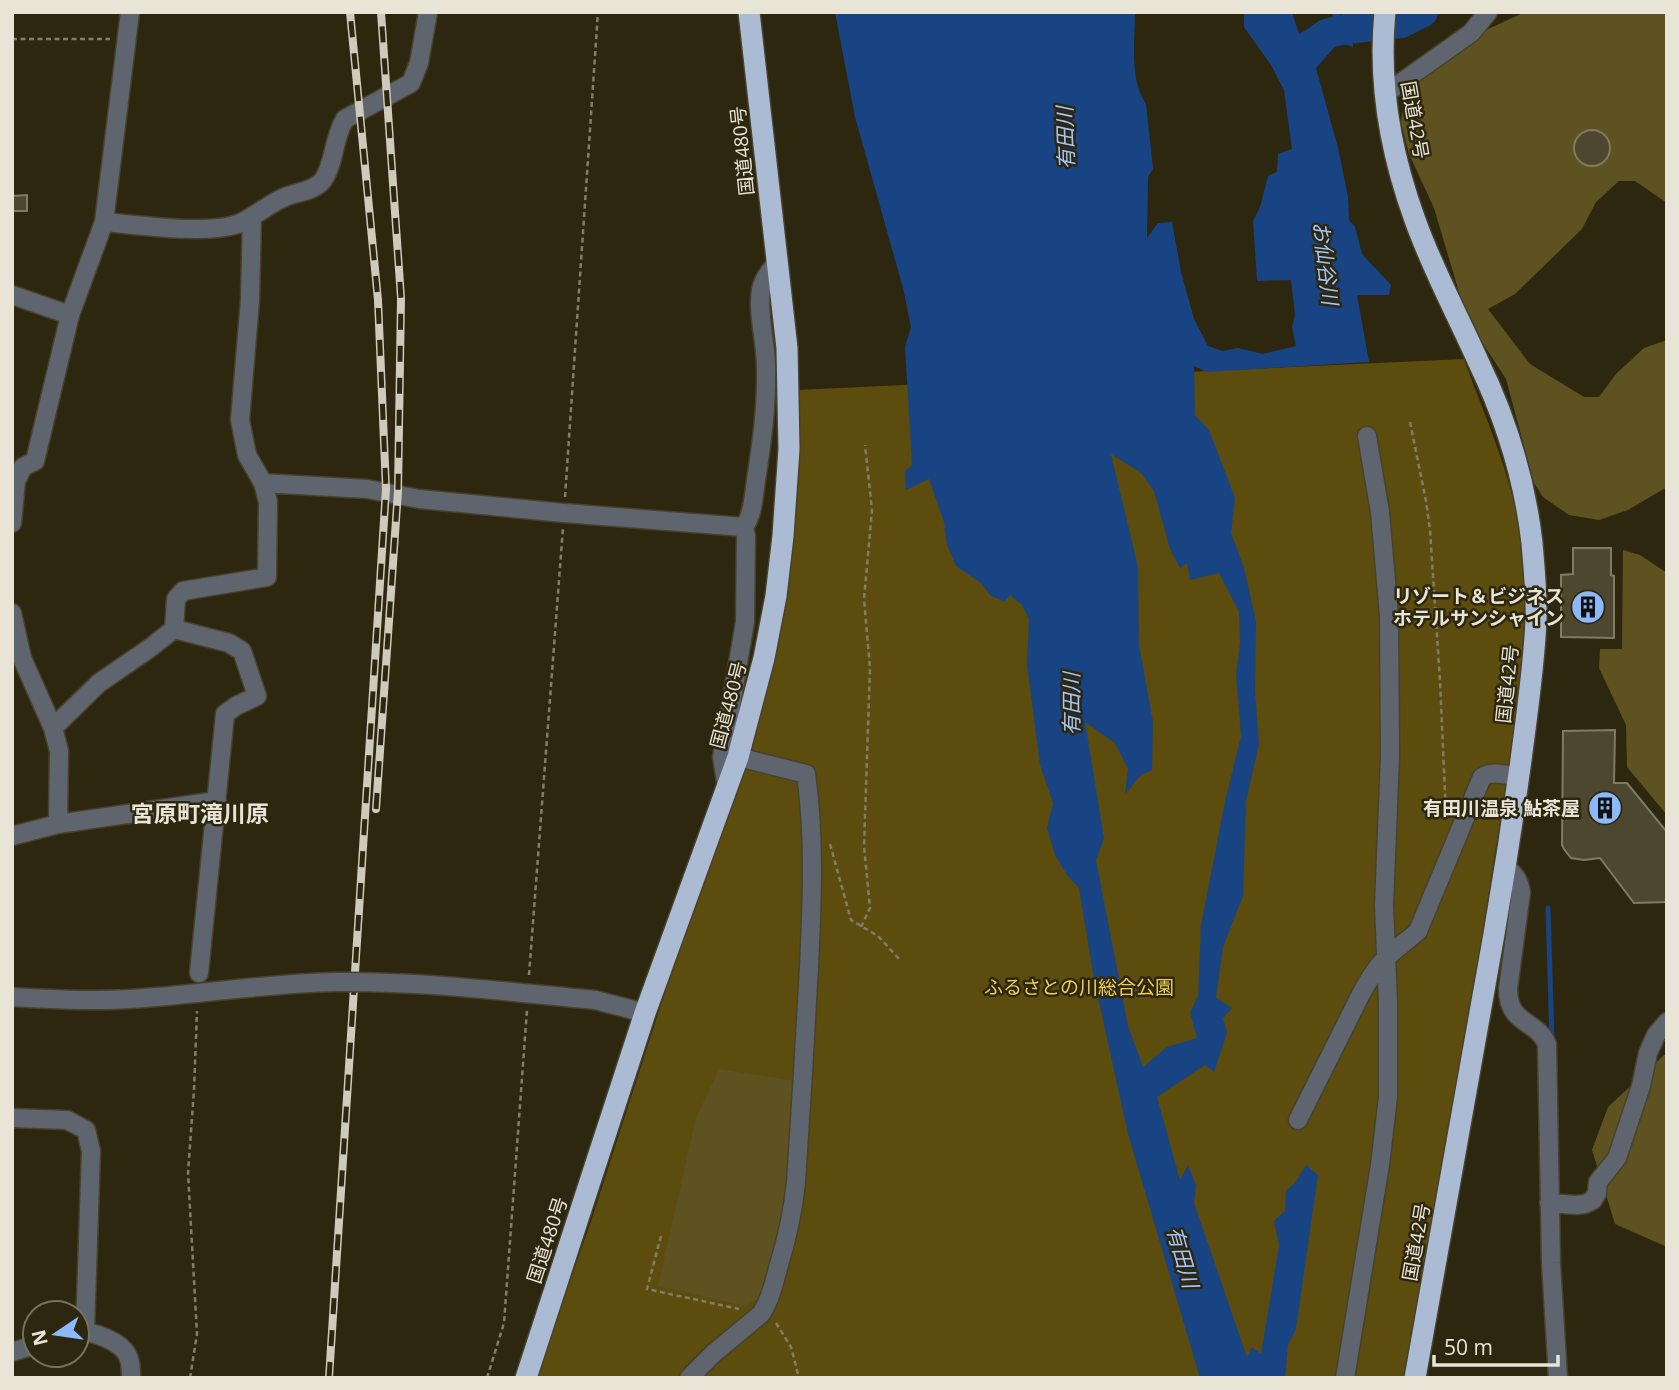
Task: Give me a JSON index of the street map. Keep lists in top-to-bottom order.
{
  "streets": {
    "highway": ["国道42号", "国道480号"]
  },
  "districts": ["宮原町滝川原"],
  "water": ["有田川", "お仙谷川"],
  "parks": ["ふるさとの川総合公園"],
  "places": {
    "building": ["リゾート＆ビジネス ホテルサンシャイン", "有田川温泉 鮎茶屋"]
  },
  "scale_bar": "50 m",
  "north": "left"
}
